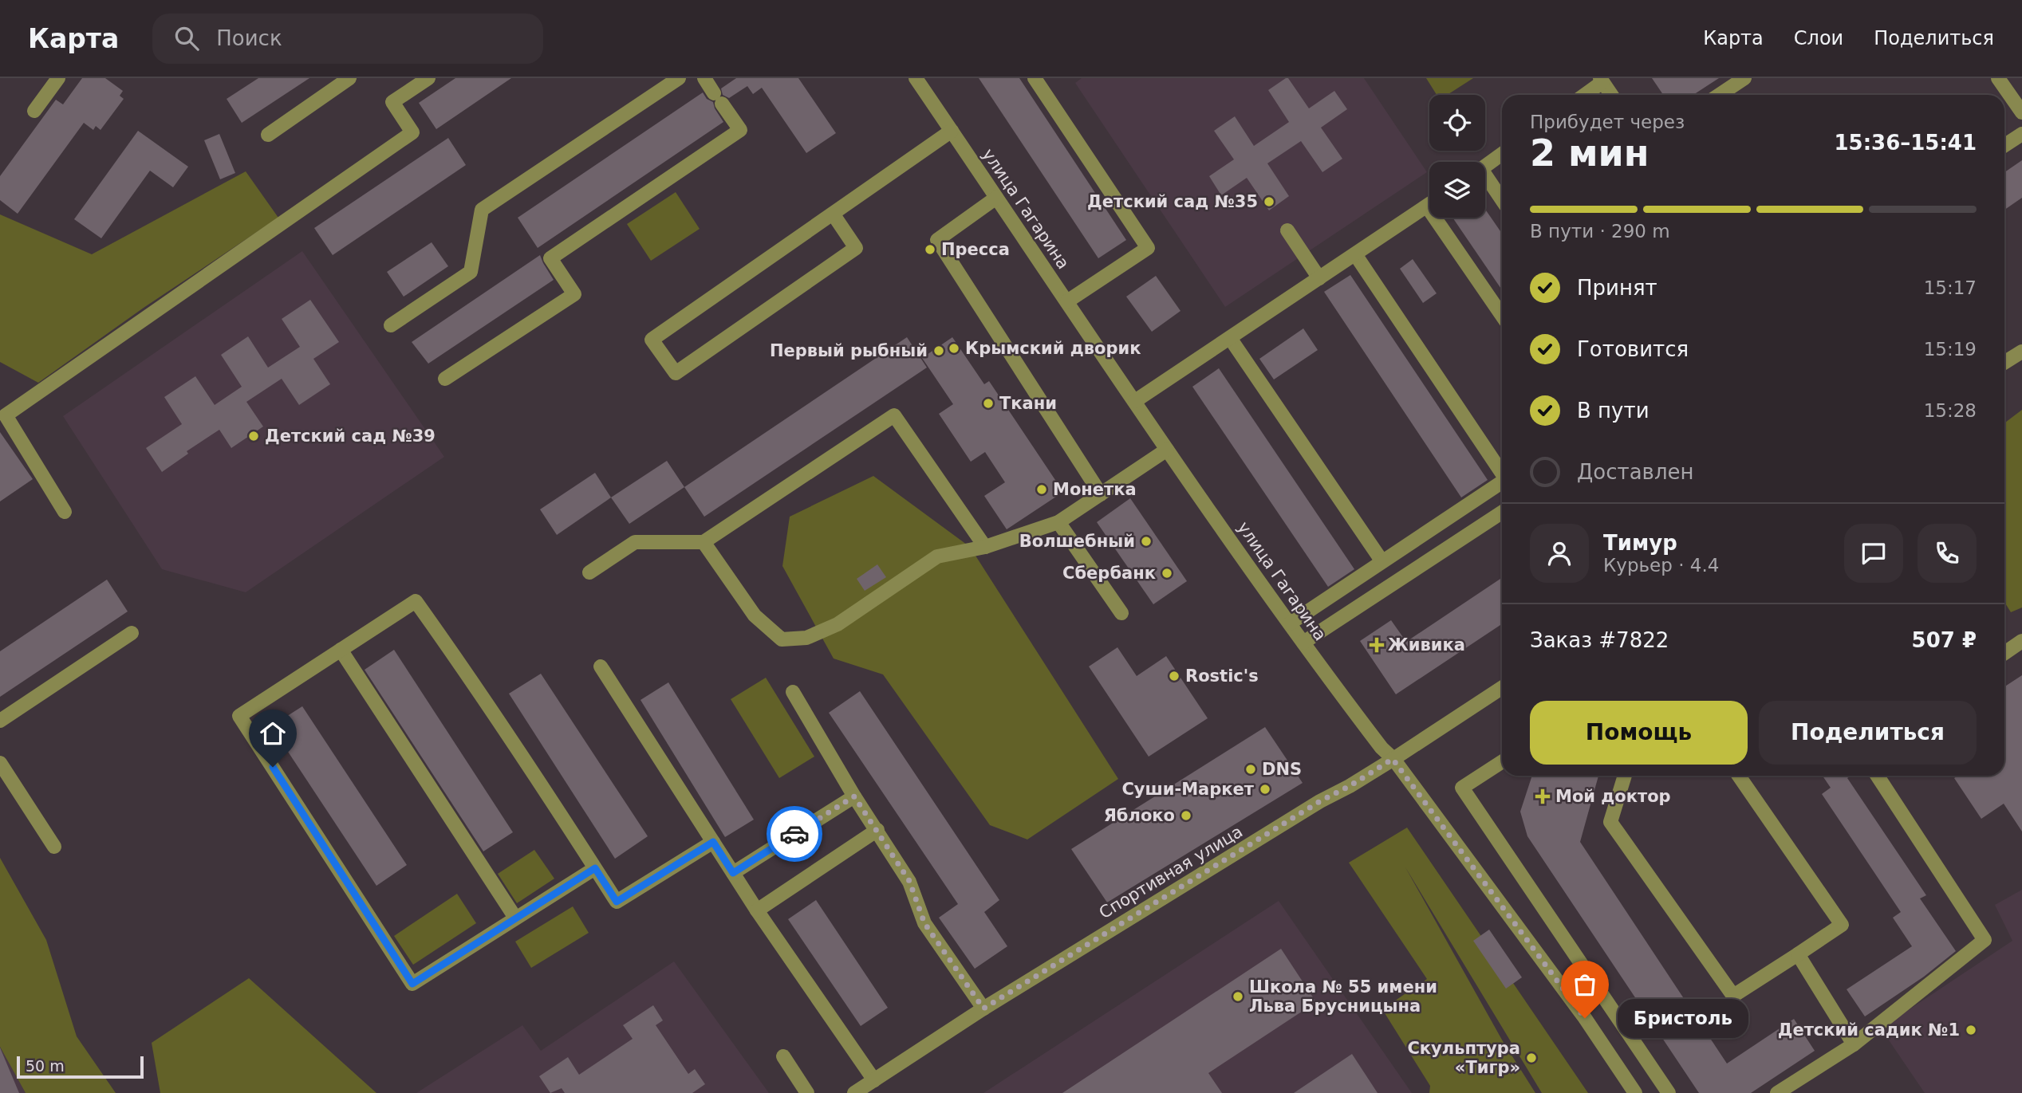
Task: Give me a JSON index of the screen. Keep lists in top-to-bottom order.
{
  "streets": {
    "street": ["улица Гагарина", "Спортивная улица"]
  },
  "crossings": [
    ["улица Гагарина", "Спортивная улица"]
  ],
  "places": {
    "other": [
      "Детский сад №35",
      "Пресса",
      "Крымский дворик",
      "Первый рыбный",
      "Ткани",
      "Детский сад №39",
      "Монетка",
      "Волшебный",
      "Сбербанк",
      "Rostic's",
      "DNS",
      "Суши-Маркет",
      "Яблоко",
      "Школа № 55 имени Льва Брусницына",
      "Бристоль",
      "Детский садик №1",
      "Скульптура «Тигр»"
    ],
    "health": ["Живика", "Мой доктор"]
  },
  "scale_bar": "50 m",
  "page": {
    "header": "Карта",
    "search": "Поиск",
    "nav": ["Карта", "Слои", "Поделиться"],
    "heading": ["2 мин", "Прибудет через", "15:36–15:41"],
    "panel": [
      "Тимур",
      "Курьер · 4.4",
      "Заказ #7822",
      "507 ₽"
    ],
    "bar": "В пути · 290 m",
    "list": [
      ["Принят", "15:17"],
      ["Готовится", "15:19"],
      ["В пути", "15:28"],
      "Доставлен"
    ],
    "buttons": ["Помощь", "Поделиться"],
    "bubble": "Бристоль",
    "scale": "50 m"
  }
}
